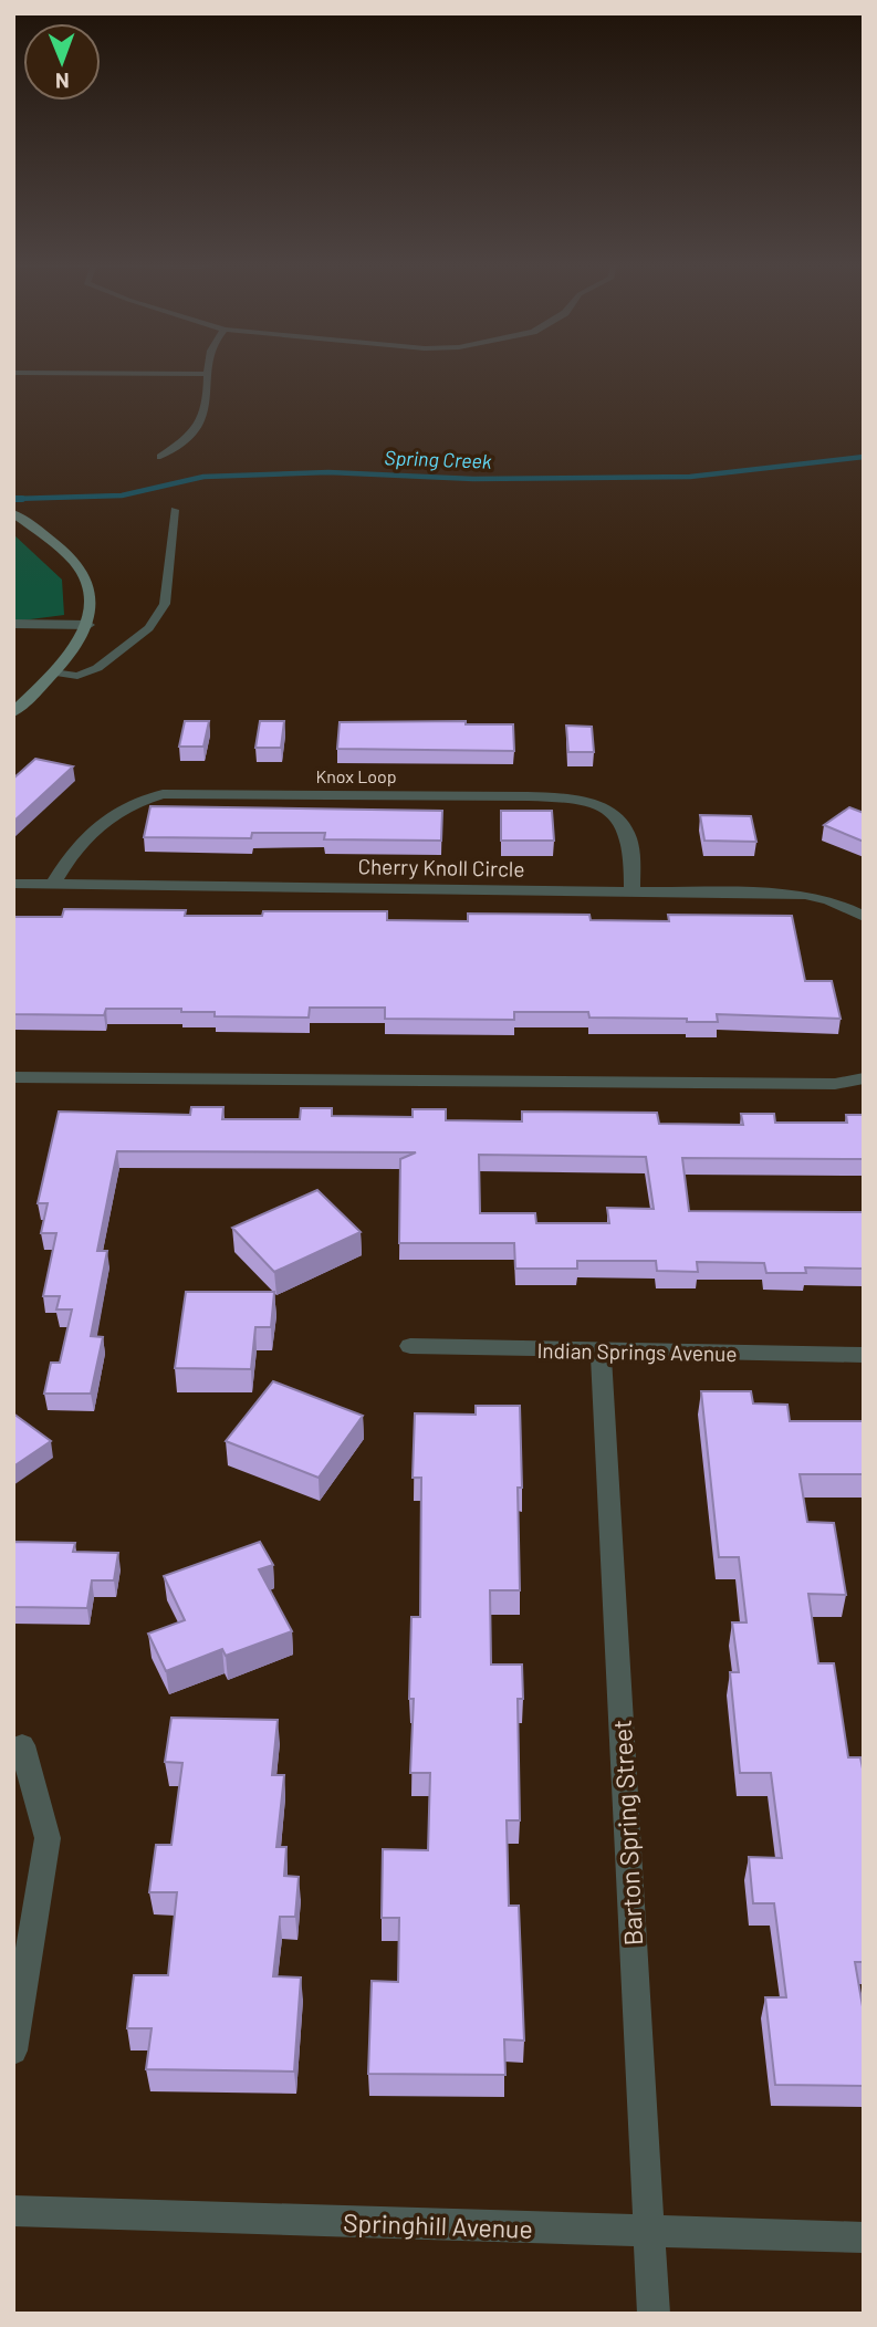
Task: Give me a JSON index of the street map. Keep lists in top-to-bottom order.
{
  "streets": {
    "street": [
      "Knox Loop",
      "Cherry Knoll Circle",
      "Indian Springs Avenue",
      "Barton Spring Street",
      "Springhill Avenue"
    ]
  },
  "crossings": [
    ["Knox Loop", "Cherry Knoll Circle"],
    ["Indian Springs Avenue", "Barton Spring Street"],
    ["Barton Spring Street", "Springhill Avenue"]
  ],
  "water": ["Spring Creek"],
  "north": "bottom"
}
